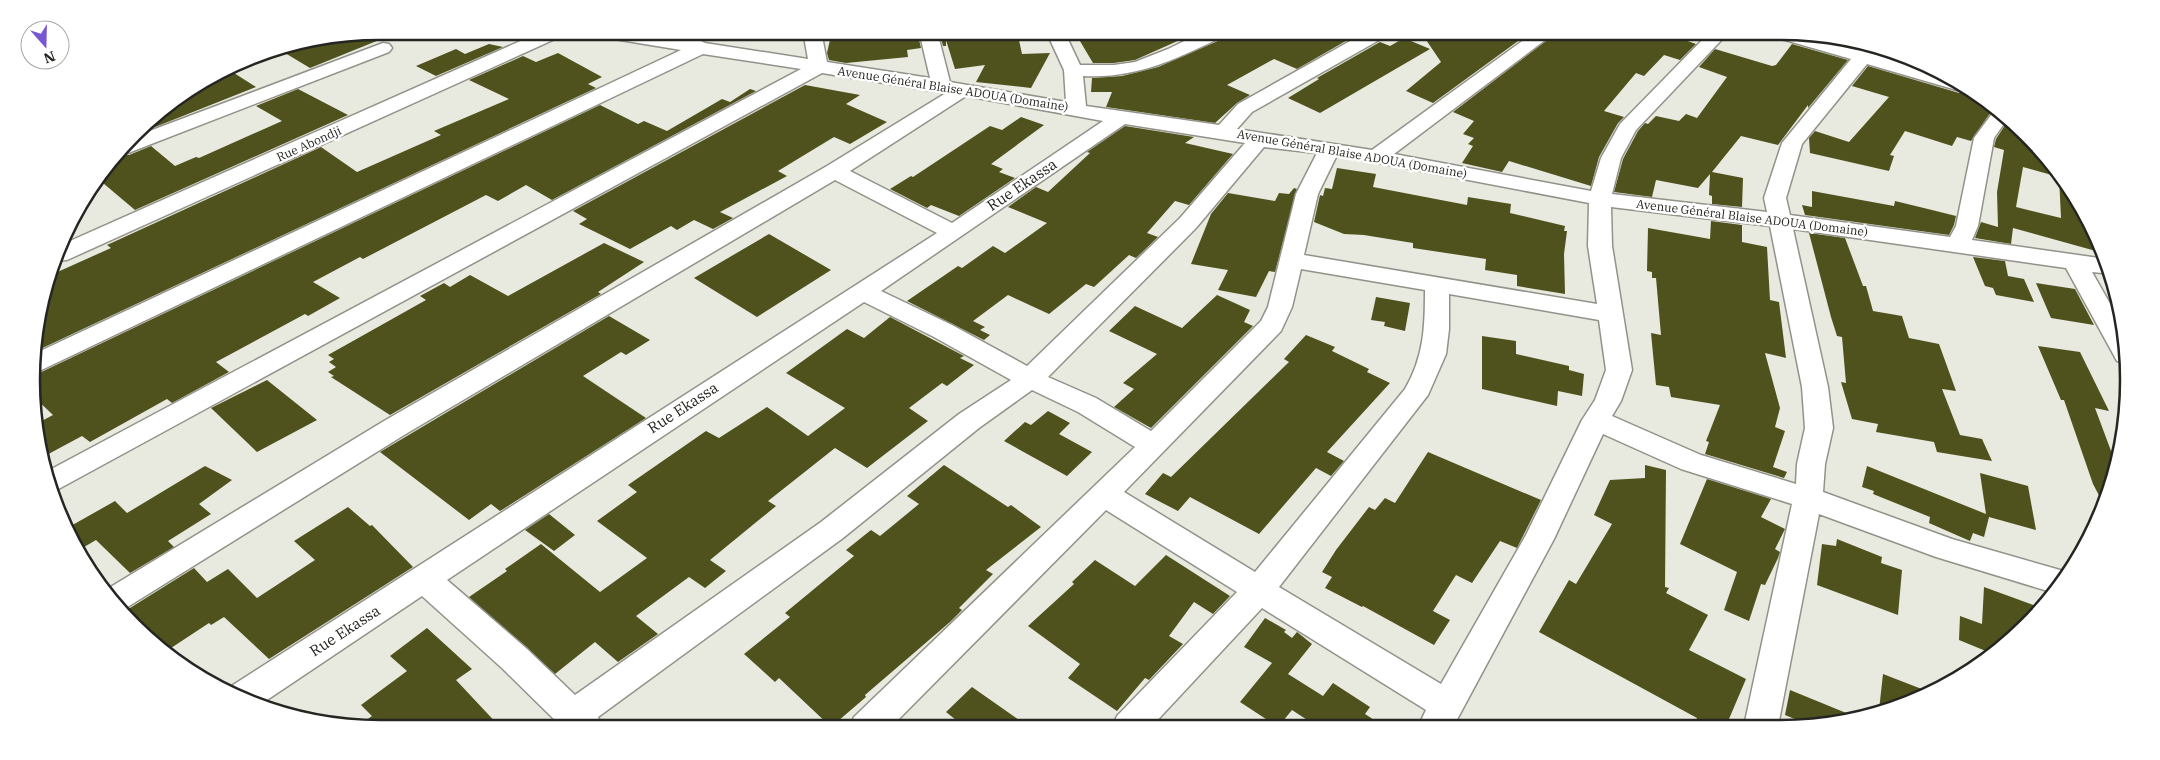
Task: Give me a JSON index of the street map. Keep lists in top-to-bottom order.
{
  "streets": {
    "street": ["Avenue Général Blaise ADOUA (Domaine)", "Rue Abondji", "Rue Ekassa"]
  },
  "crossings": [
    ["Avenue Général Blaise ADOUA (Domaine)", "Rue Ekassa"]
  ],
  "north": "bottom"
}
